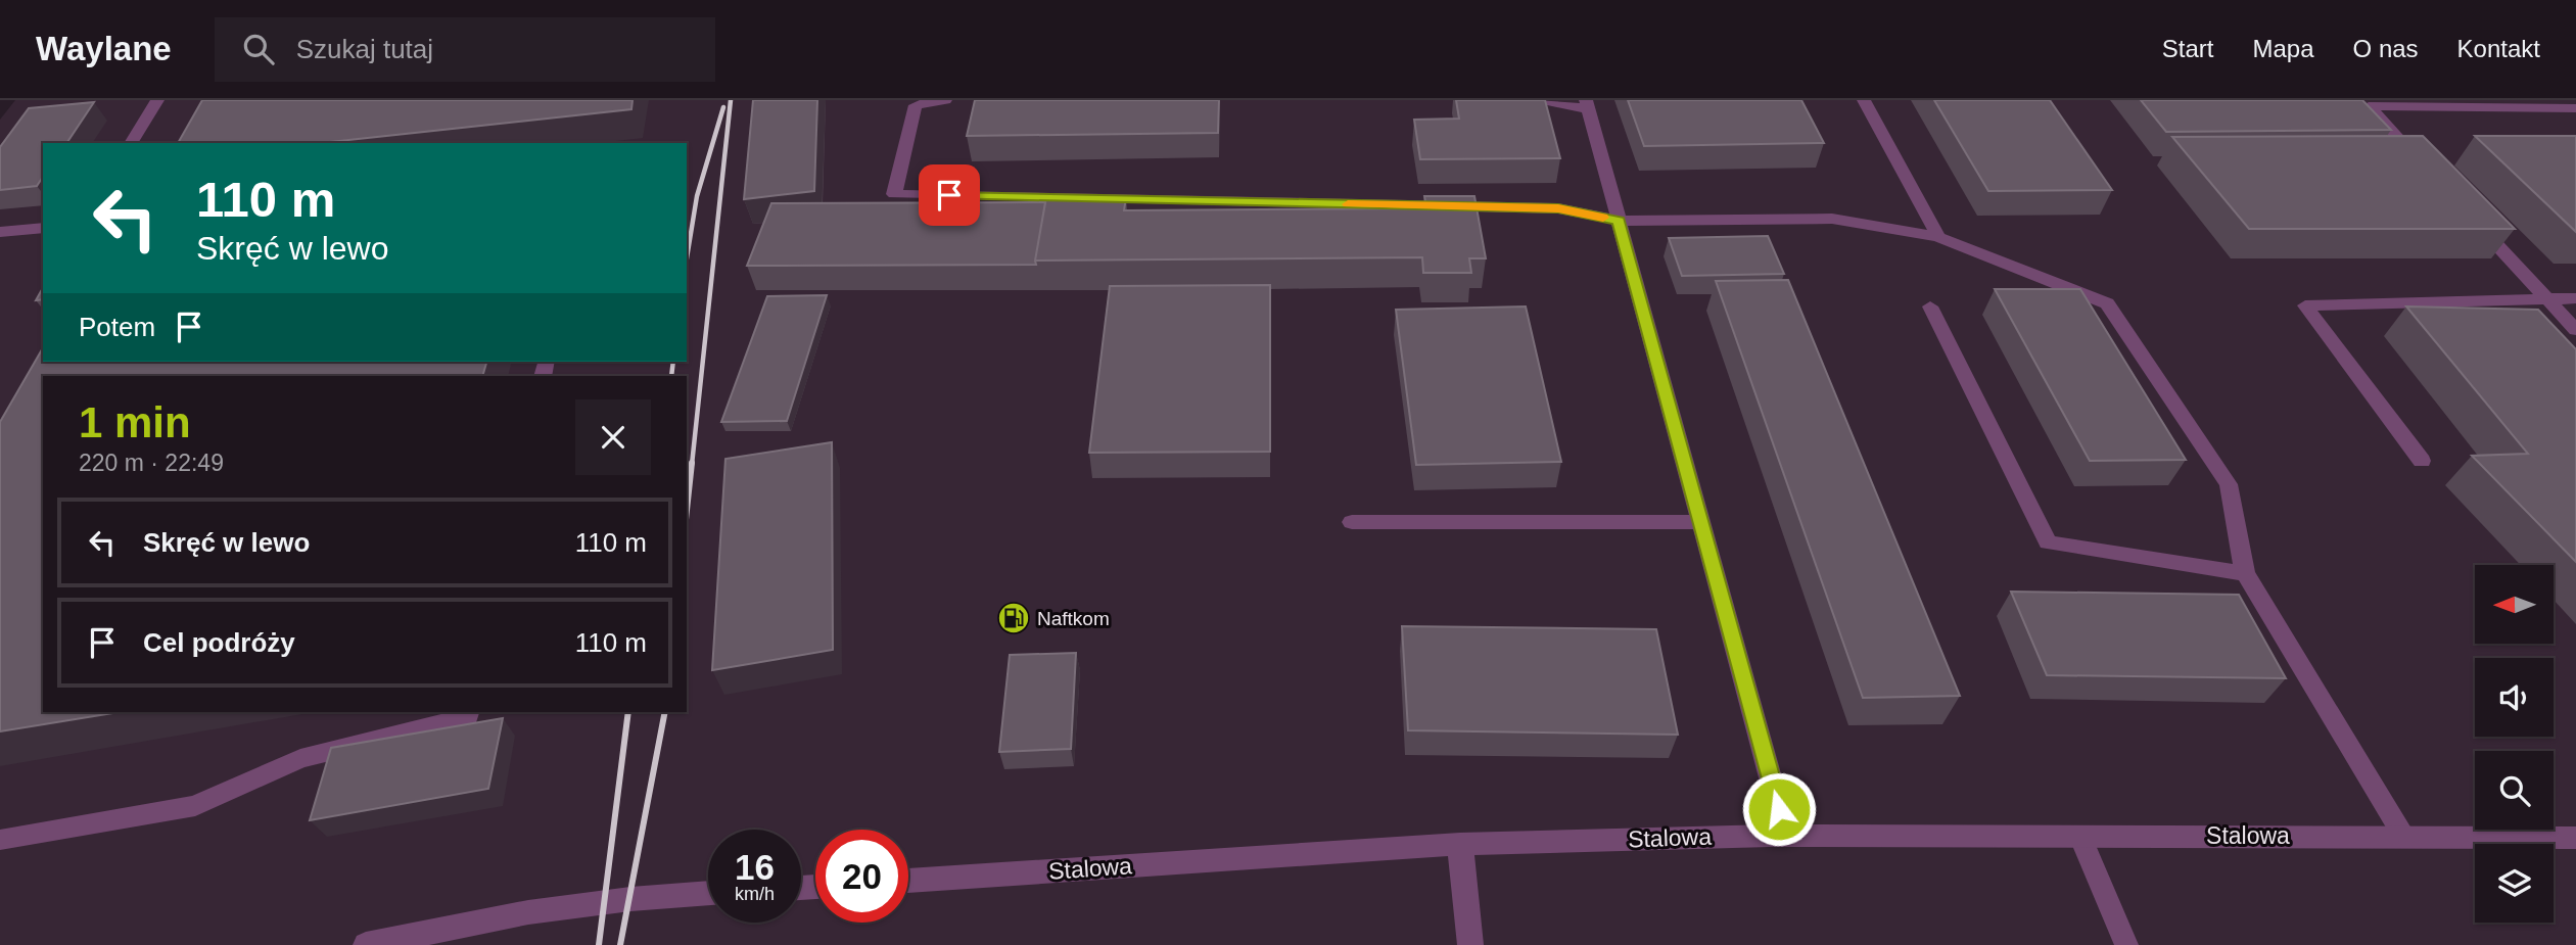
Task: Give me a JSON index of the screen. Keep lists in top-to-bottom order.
{
  "streets": {
    "street": ["Stalowa"]
  },
  "places": {
    "fuel station": ["Naftkom"]
  },
  "north": "left",
  "page": {
    "header": "Waylane",
    "search": "Szukaj tutaj",
    "nav": [
      "Start",
      "Mapa",
      "O nas",
      "Kontakt"
    ],
    "turn": ["110 m", "Skręć w lewo"],
    "then": "Potem",
    "heading": ["1 min", "220 m · 22:49"],
    "list": [
      {
        "name": "Skręć w lewo",
        "value": "110 m"
      },
      {
        "name": "Cel podróży",
        "value": "110 m"
      }
    ],
    "speed": "16 km/h",
    "limit": "20"
  }
}
